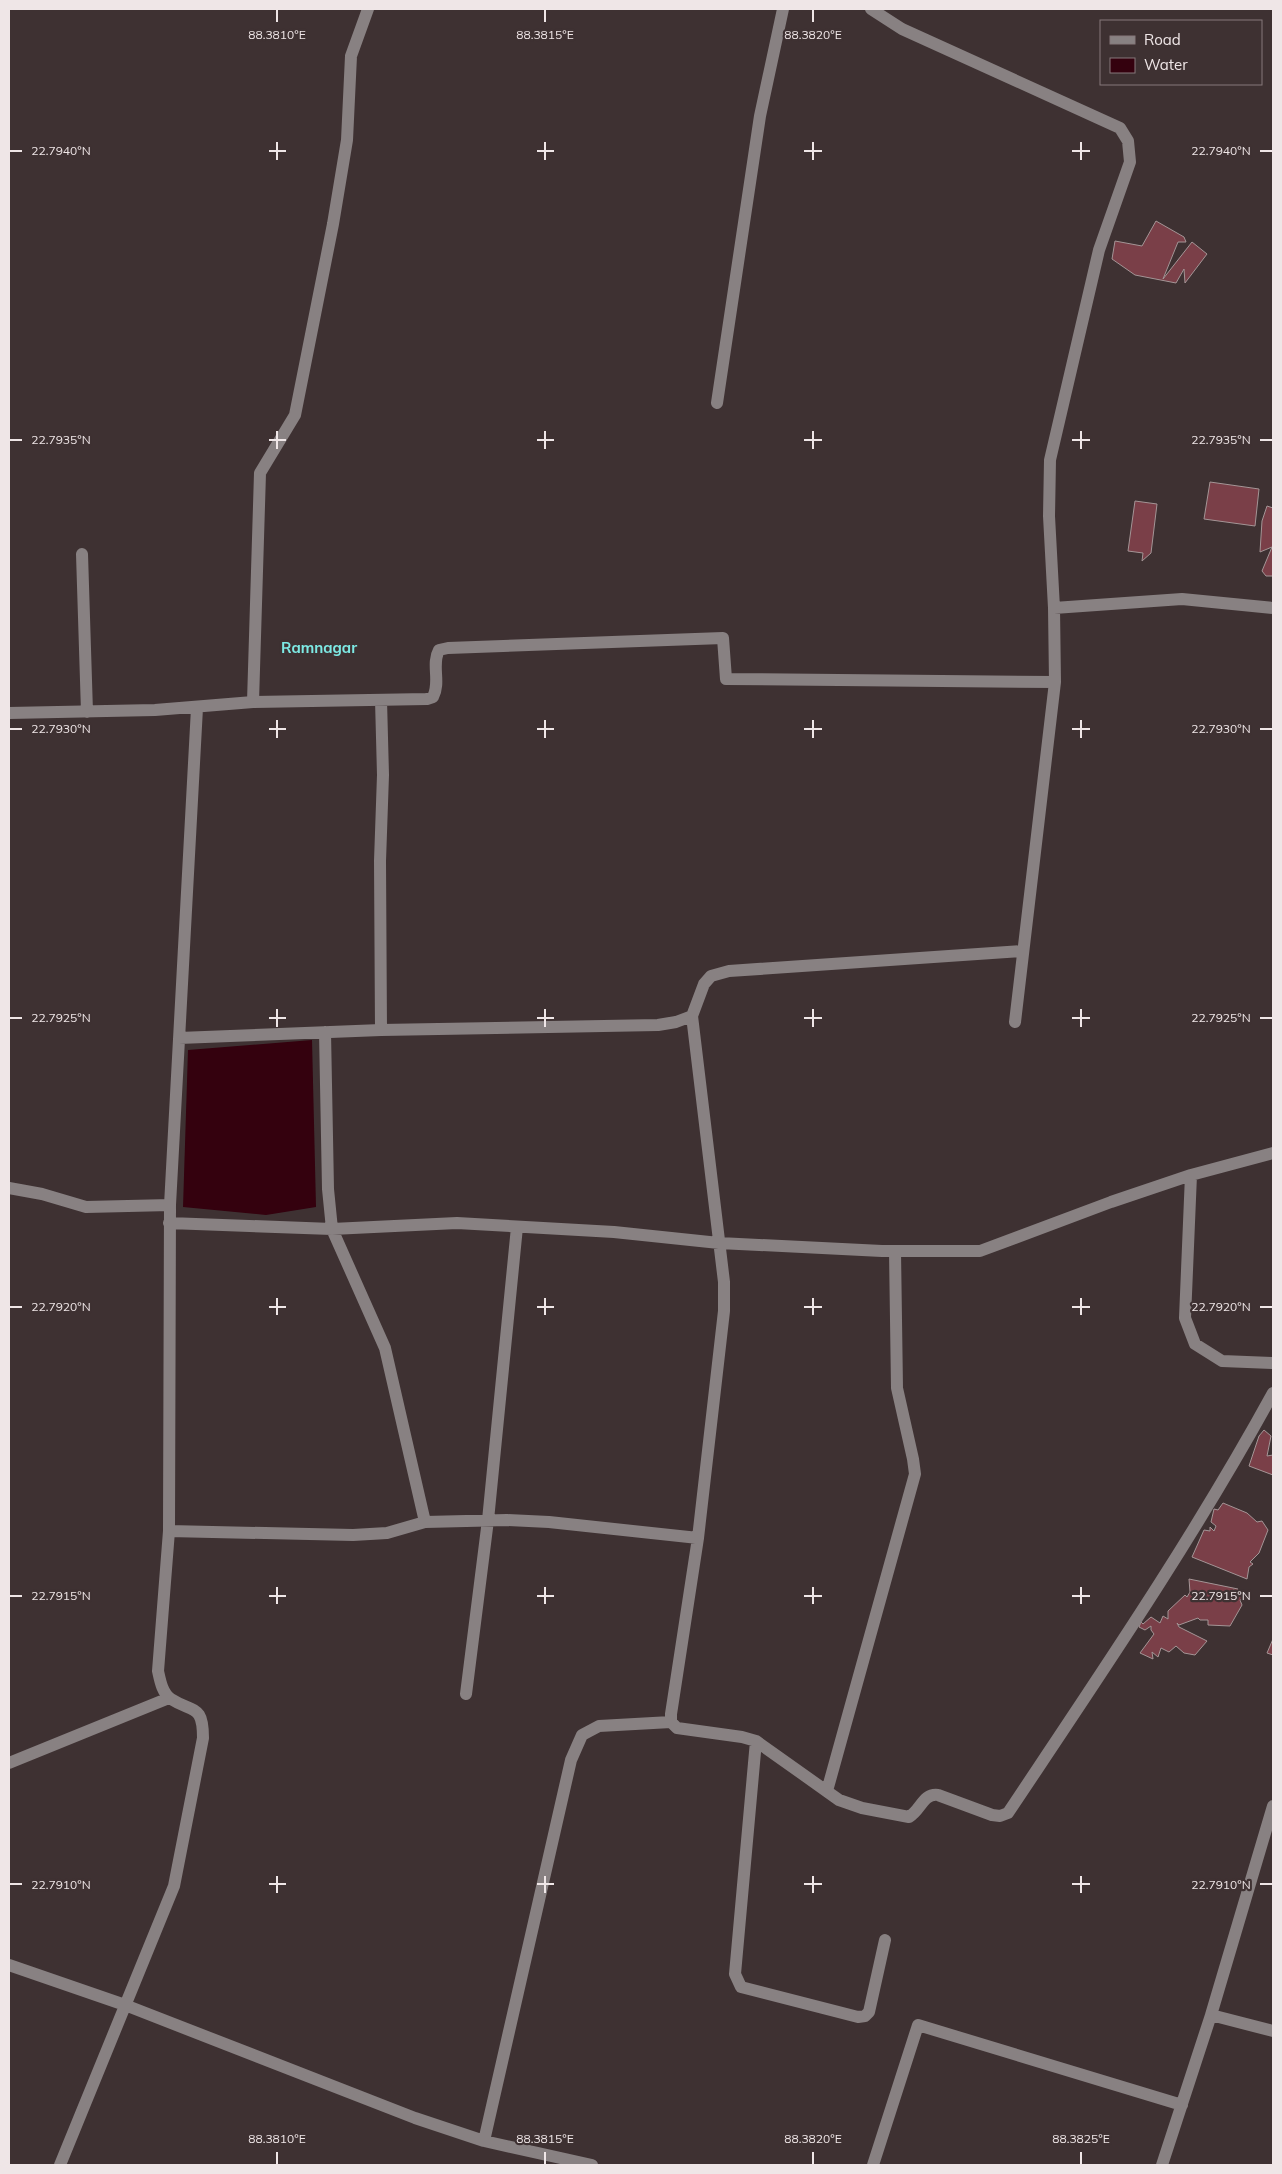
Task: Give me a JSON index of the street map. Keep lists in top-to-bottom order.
{
  "districts": ["Ramnagar"],
  "legend": ["Road", "Water"],
  "coordinates": [
    "88.3810°E",
    "88.3815°E",
    "88.3820°E",
    "22.7940°N",
    "22.7935°N",
    "22.7930°N",
    "22.7925°N",
    "22.7920°N",
    "22.7915°N",
    "22.7910°N",
    "88.3825°E"
  ]
}
